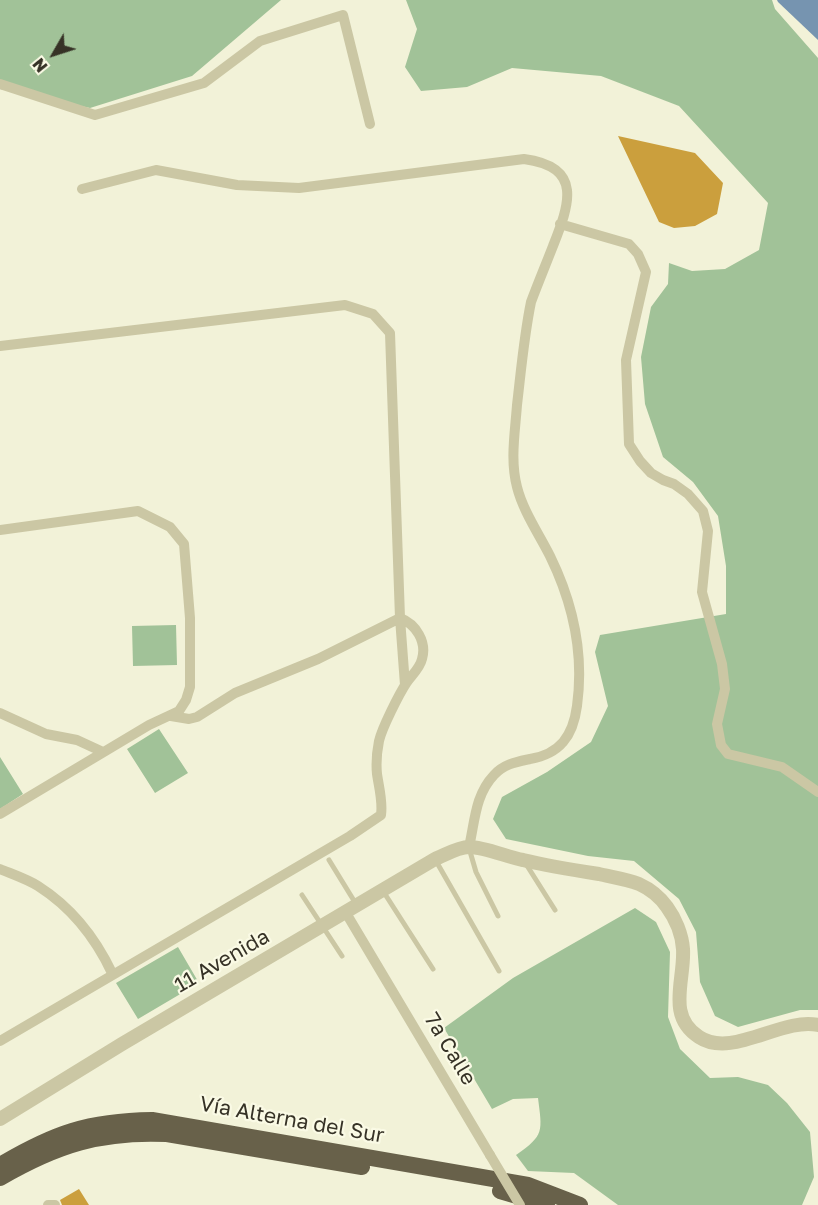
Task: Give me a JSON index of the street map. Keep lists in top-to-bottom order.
{
  "streets": {
    "highway": ["Vía Alterna del Sur"],
    "street": ["11 Avenida", "7a Calle"]
  },
  "crossings": [
    ["11 Avenida", "7a Calle"]
  ],
  "north": "bottom left"
}
